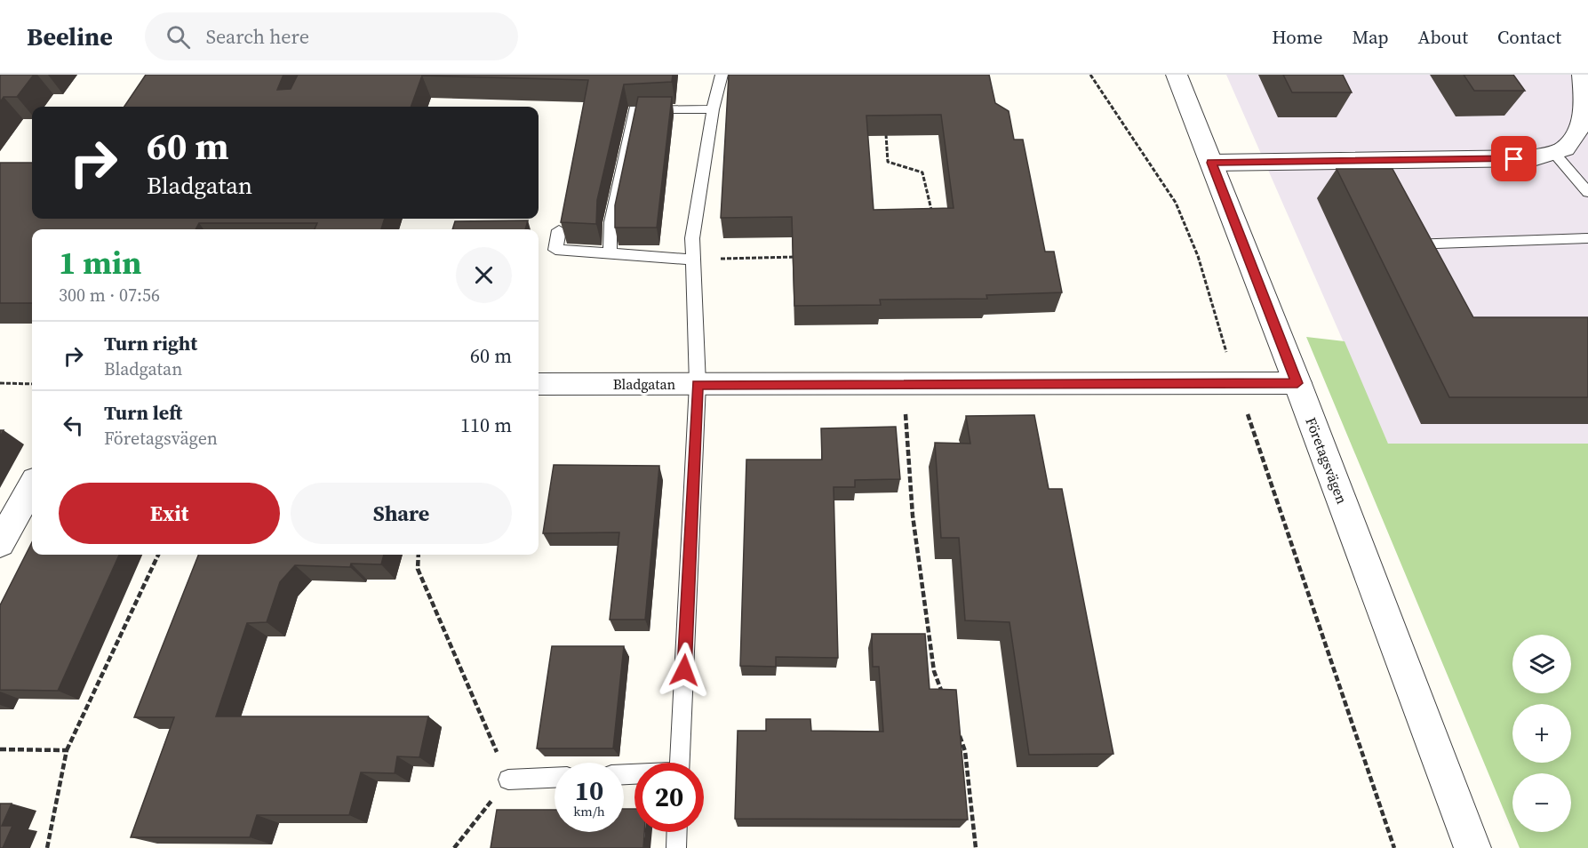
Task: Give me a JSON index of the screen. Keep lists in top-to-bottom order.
{
  "streets": {
    "street": ["Bladgatan", "Företagsvägen"]
  },
  "crossings": [
    ["Bladgatan", "Företagsvägen"]
  ],
  "page": {
    "header": "Beeline",
    "search": "Search here",
    "nav": [
      "Home",
      "Map",
      "About",
      "Contact"
    ],
    "turn": ["60 m", "Bladgatan"],
    "heading": ["1 min", "300 m · 07:56"],
    "list": [
      {
        "name": "Turn right",
        "note": "Bladgatan",
        "value": "60 m"
      },
      {
        "name": "Turn left",
        "note": "Företagsvägen",
        "value": "110 m"
      }
    ],
    "buttons": ["Exit", "Share"],
    "map_buttons": ["+", "−"],
    "speed": "10 km/h",
    "limit": "20"
  }
}
